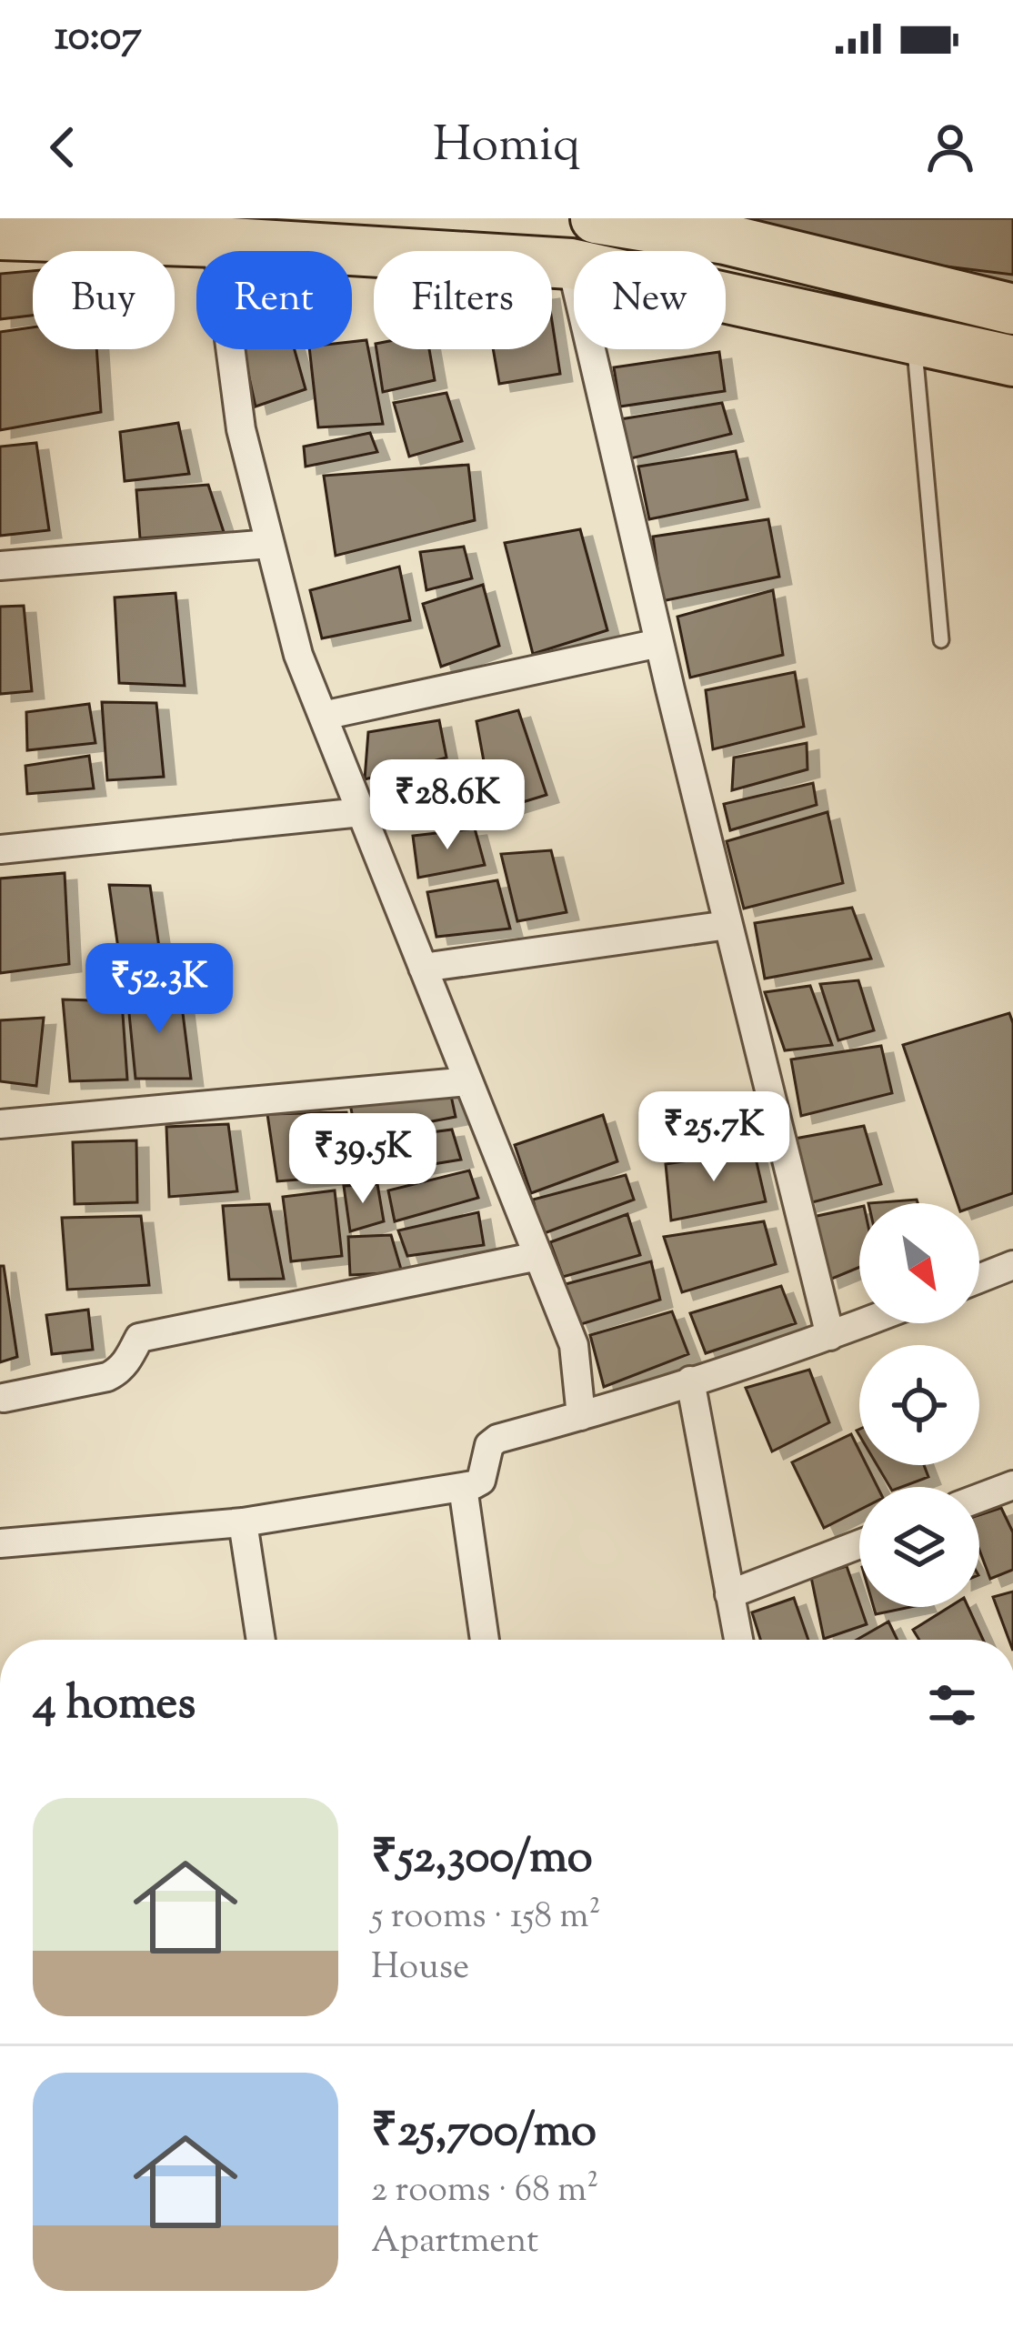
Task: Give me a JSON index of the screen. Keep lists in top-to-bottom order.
{
  "north": "bottom right",
  "page": {
    "status": "10:07",
    "header": "Homiq",
    "chip": [
      "Buy",
      "Rent",
      "Filters",
      "New"
    ],
    "price": [
      "₹28.6K",
      "₹52.3K",
      "₹25.7K",
      "₹39.5K"
    ],
    "heading": "4 homes",
    "list": [
      {
        "name": "₹52,300/mo",
        "note": "5 rooms · 158 m² · House"
      },
      {
        "name": "₹25,700/mo",
        "note": "2 rooms · 68 m² · Apartment"
      }
    ]
  }
}
